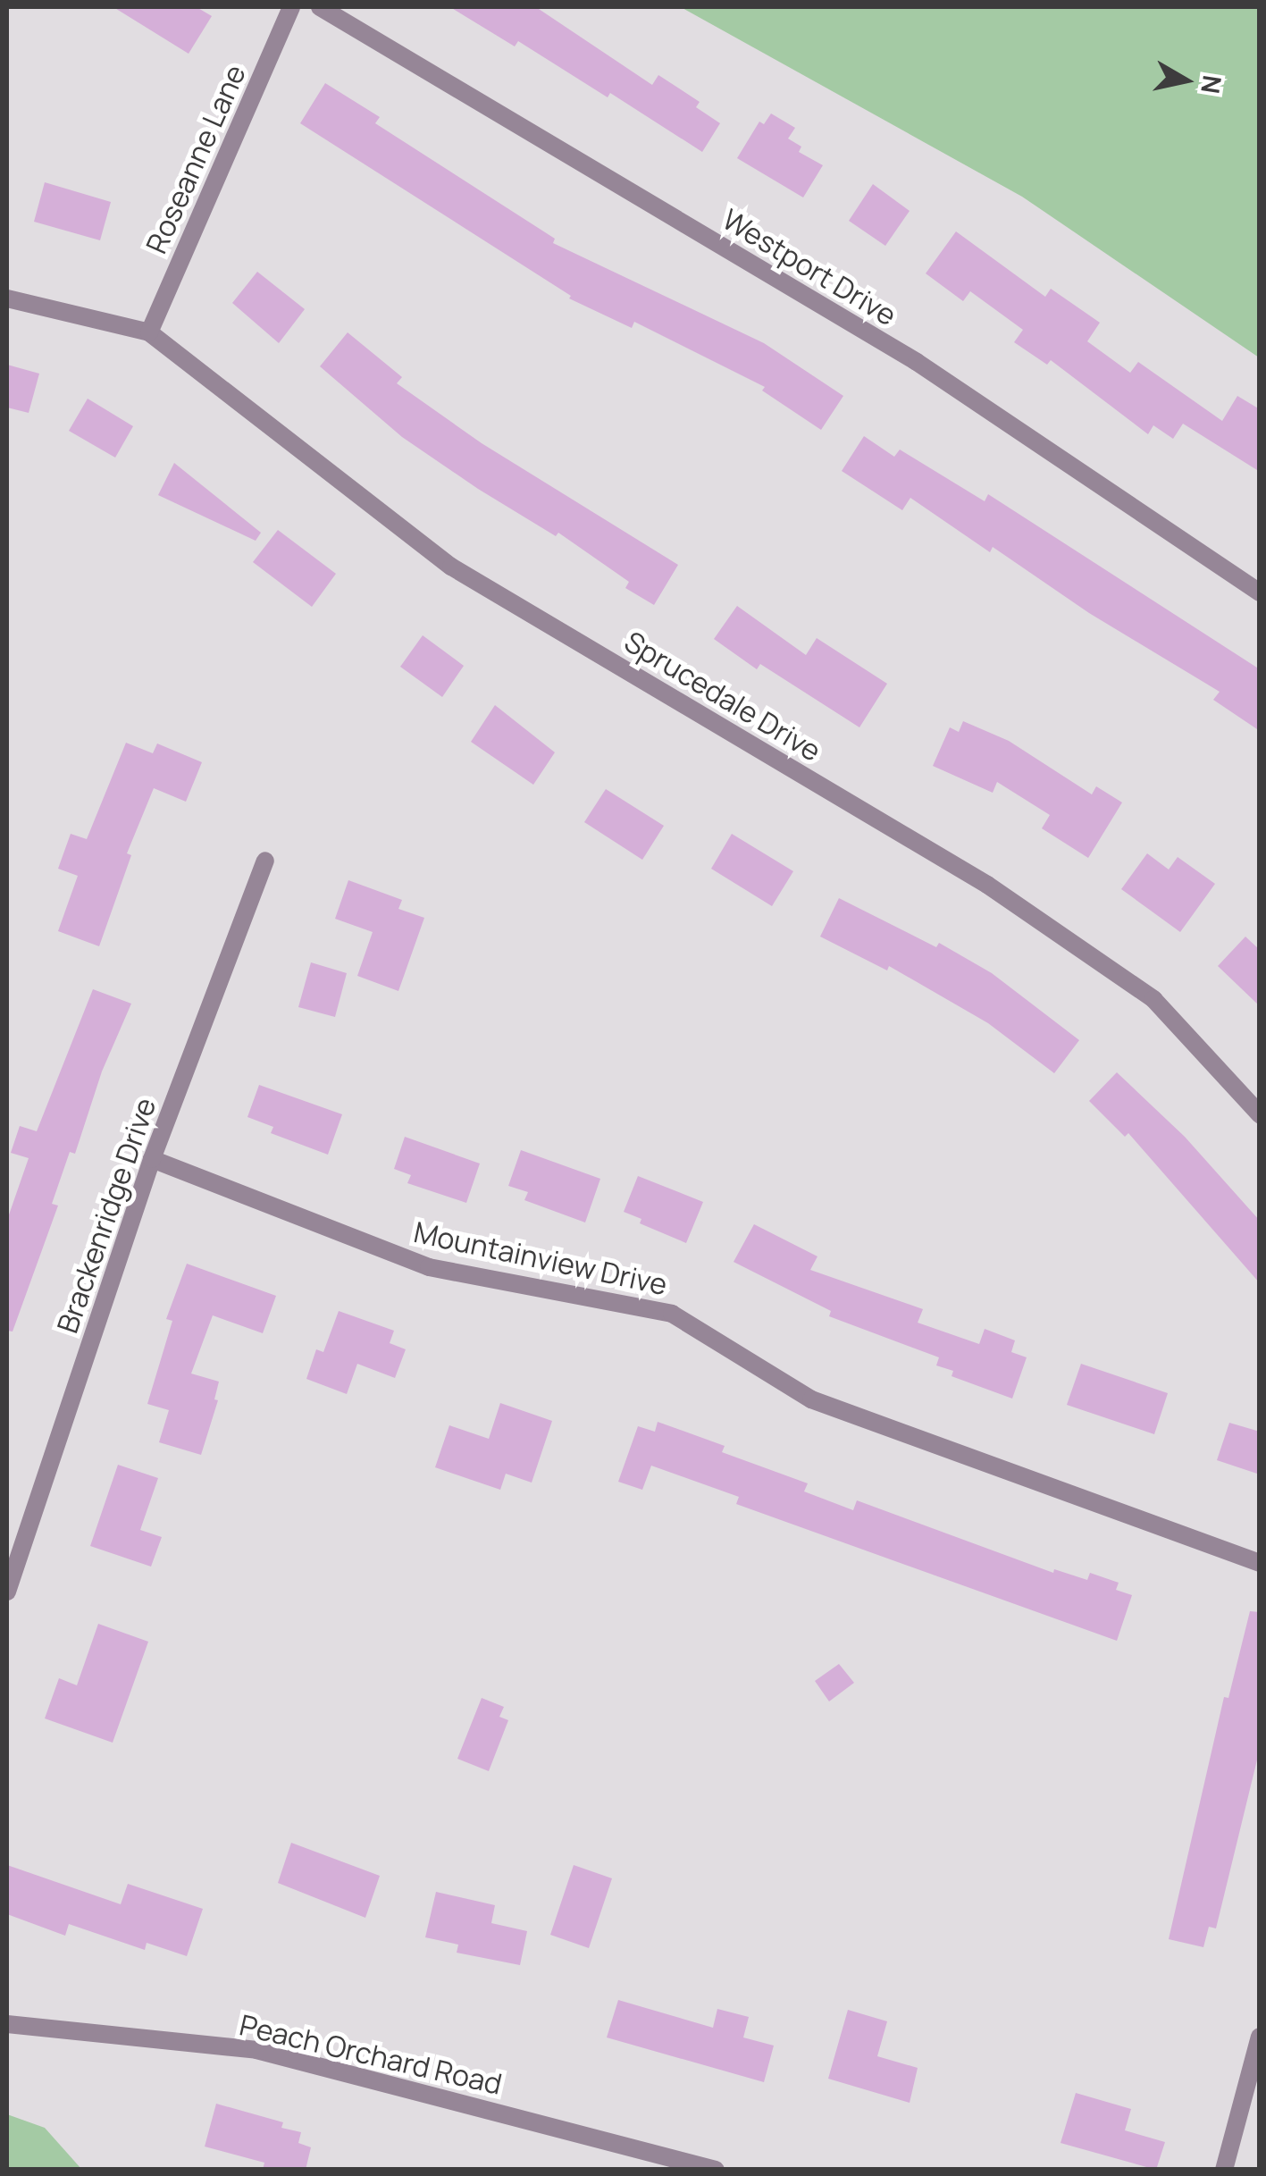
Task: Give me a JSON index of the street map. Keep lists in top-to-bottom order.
{
  "streets": {
    "street": [
      "Roseanne Lane",
      "Westport Drive",
      "Sprucedale Drive",
      "Brackenridge Drive",
      "Mountainview Drive",
      "Peach Orchard Road"
    ]
  },
  "crossings": [
    ["Roseanne Lane", "Sprucedale Drive"],
    ["Brackenridge Drive", "Mountainview Drive"]
  ],
  "north": "right"
}
